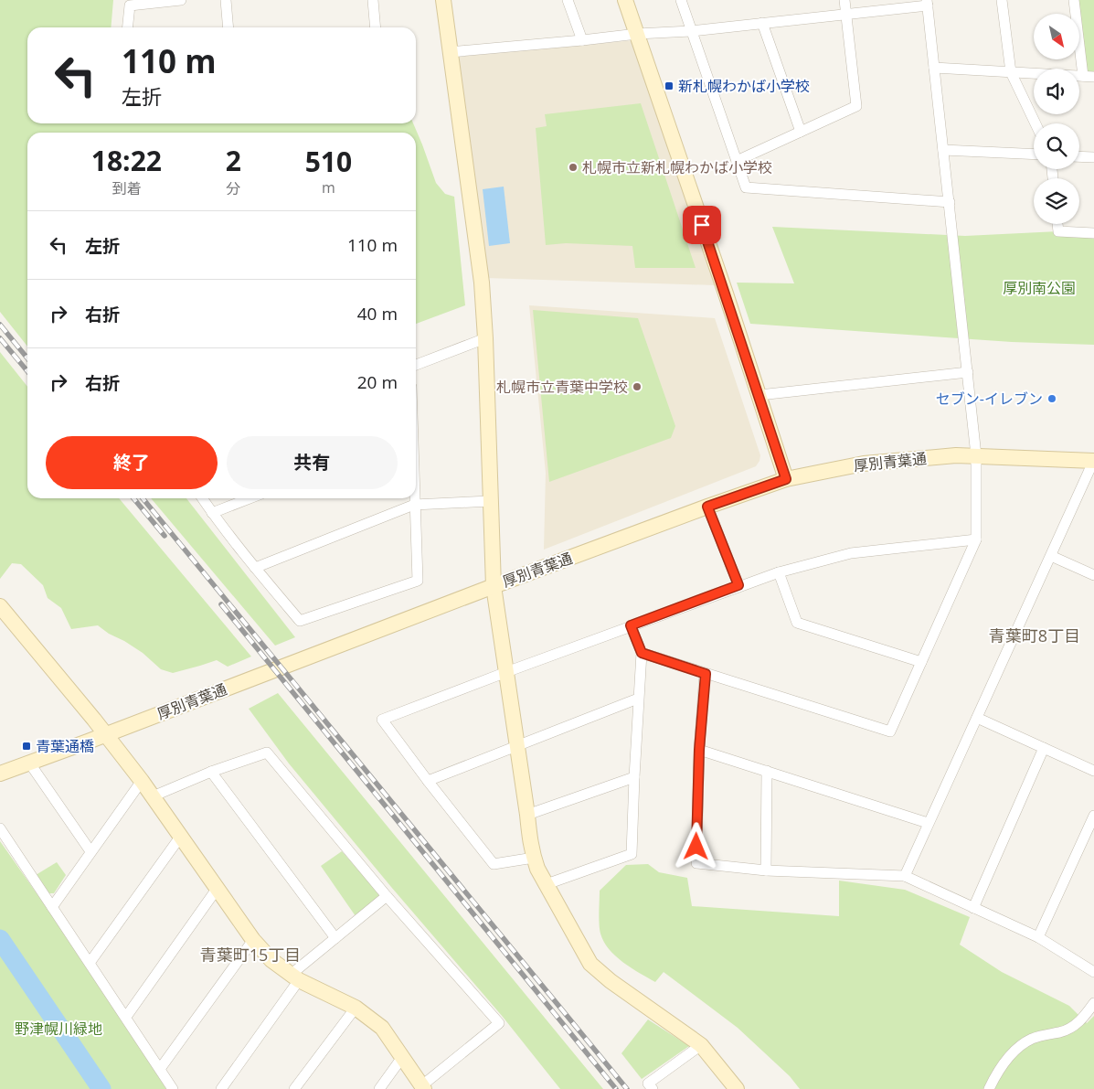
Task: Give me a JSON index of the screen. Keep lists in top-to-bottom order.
{
  "streets": {
    "street": ["厚別青葉通"]
  },
  "districts": ["青葉町8丁目", "青葉町15丁目"],
  "parks": ["厚別南公園", "野津幌川緑地"],
  "places": {
    "transit": ["新札幌わかば小学校", "青葉通橋"],
    "other": ["札幌市立新札幌わかば小学校", "札幌市立青葉中学校", "セブン-イレブン"]
  },
  "north": "bottom right",
  "page": {
    "turn": ["110 m", "左折"],
    "eta": [
      "18:22",
      "到着",
      "2",
      "分",
      "510",
      "m"
    ],
    "list": [
      {
        "name": "左折",
        "value": "110 m"
      },
      {
        "name": "右折",
        "value": "40 m"
      },
      {
        "name": "右折",
        "value": "20 m"
      }
    ],
    "buttons": ["終了", "共有"]
  }
}
